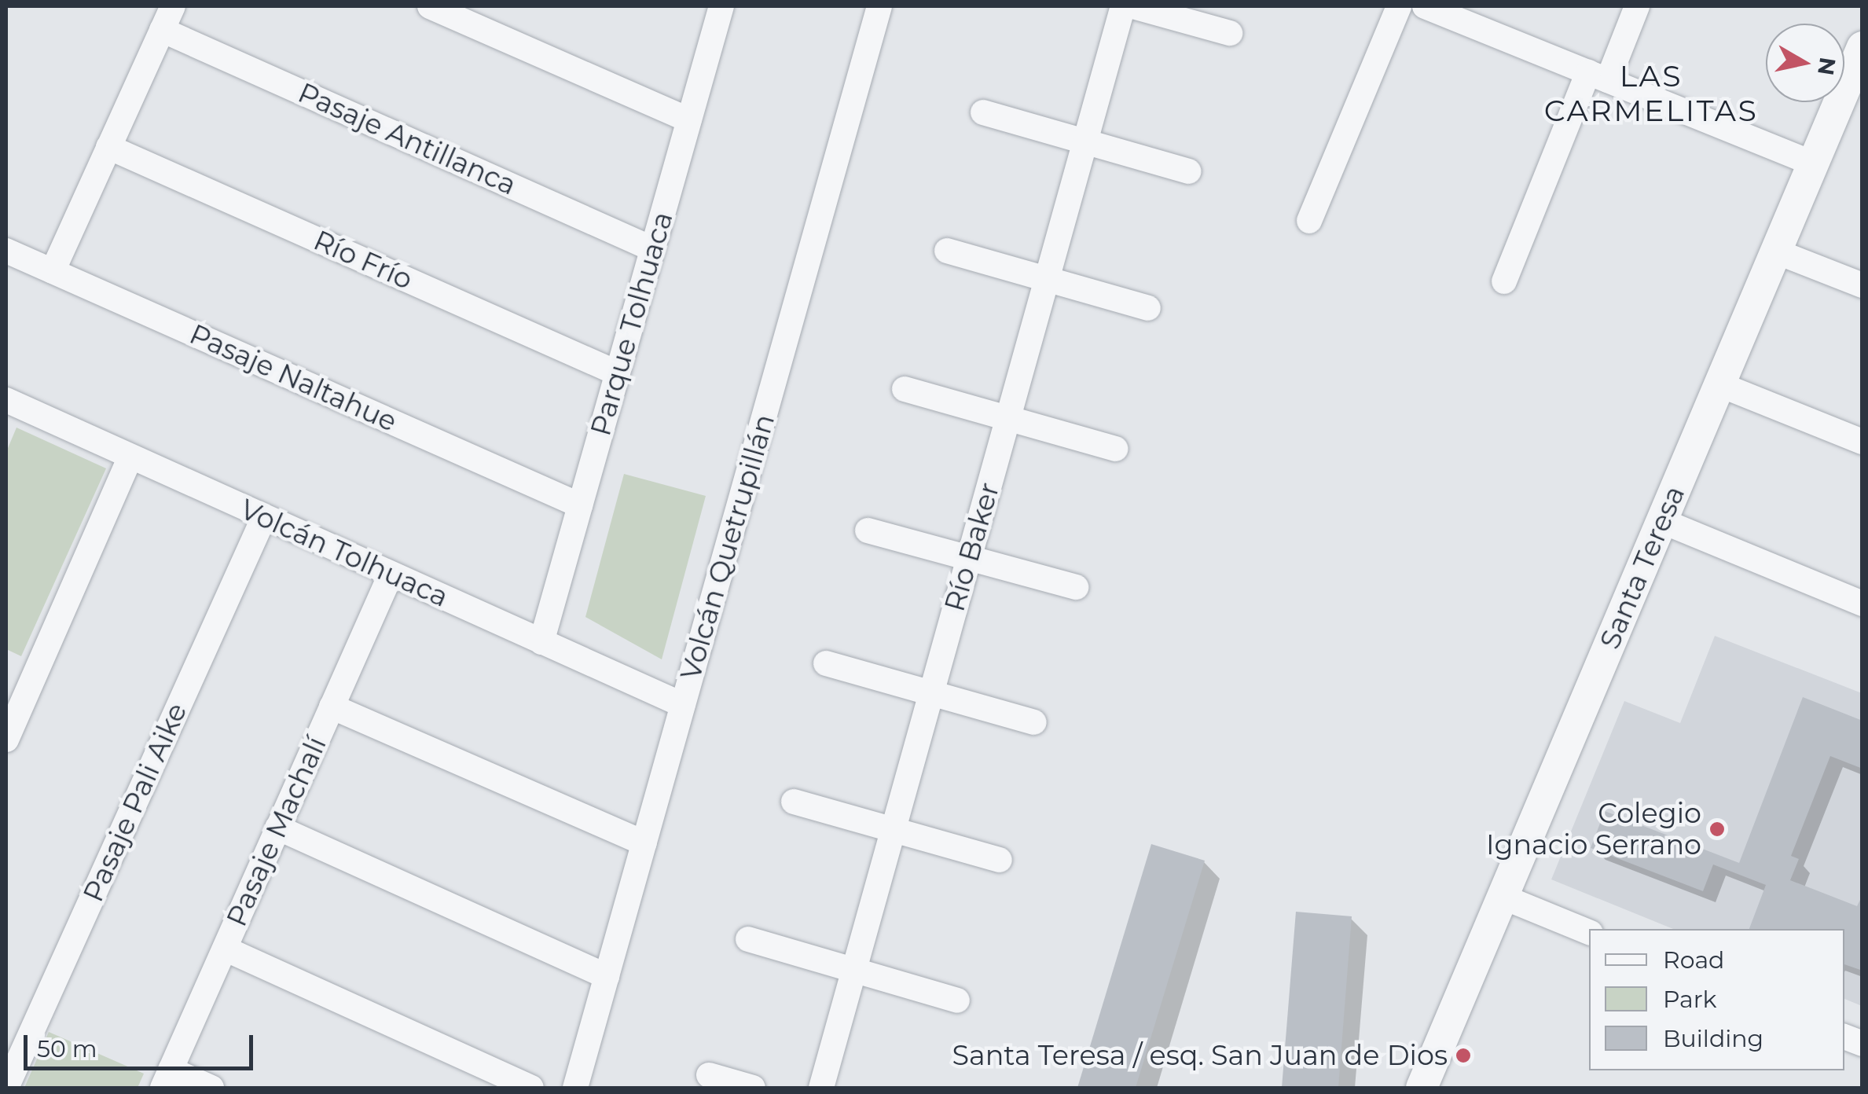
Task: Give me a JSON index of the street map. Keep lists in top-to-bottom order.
{
  "streets": {
    "street": [
      "Pasaje Antillanca",
      "Río Frío",
      "Parque Tolhuaca",
      "Pasaje Naltahue",
      "Volcán Quetrupillán",
      "Río Baker",
      "Volcán Tolhuaca",
      "Santa Teresa",
      "Pasaje Pali Aike",
      "Pasaje Machalí"
    ]
  },
  "crossings": [
    ["Pasaje Antillanca", "Parque Tolhuaca"],
    ["Río Frío", "Parque Tolhuaca"],
    ["Parque Tolhuaca", "Pasaje Naltahue"],
    ["Parque Tolhuaca", "Volcán Tolhuaca"],
    ["Volcán Quetrupillán", "Volcán Tolhuaca"],
    ["Volcán Tolhuaca", "Pasaje Pali Aike"],
    ["Volcán Tolhuaca", "Pasaje Machalí"]
  ],
  "districts": ["LAS CARMELITAS"],
  "places": ["Colegio Ignacio Serrano", "Santa Teresa / esq. San Juan de Dios"],
  "legend": ["Road", "Park", "Building"],
  "scale_bar": "50 m",
  "north": "right"
}
